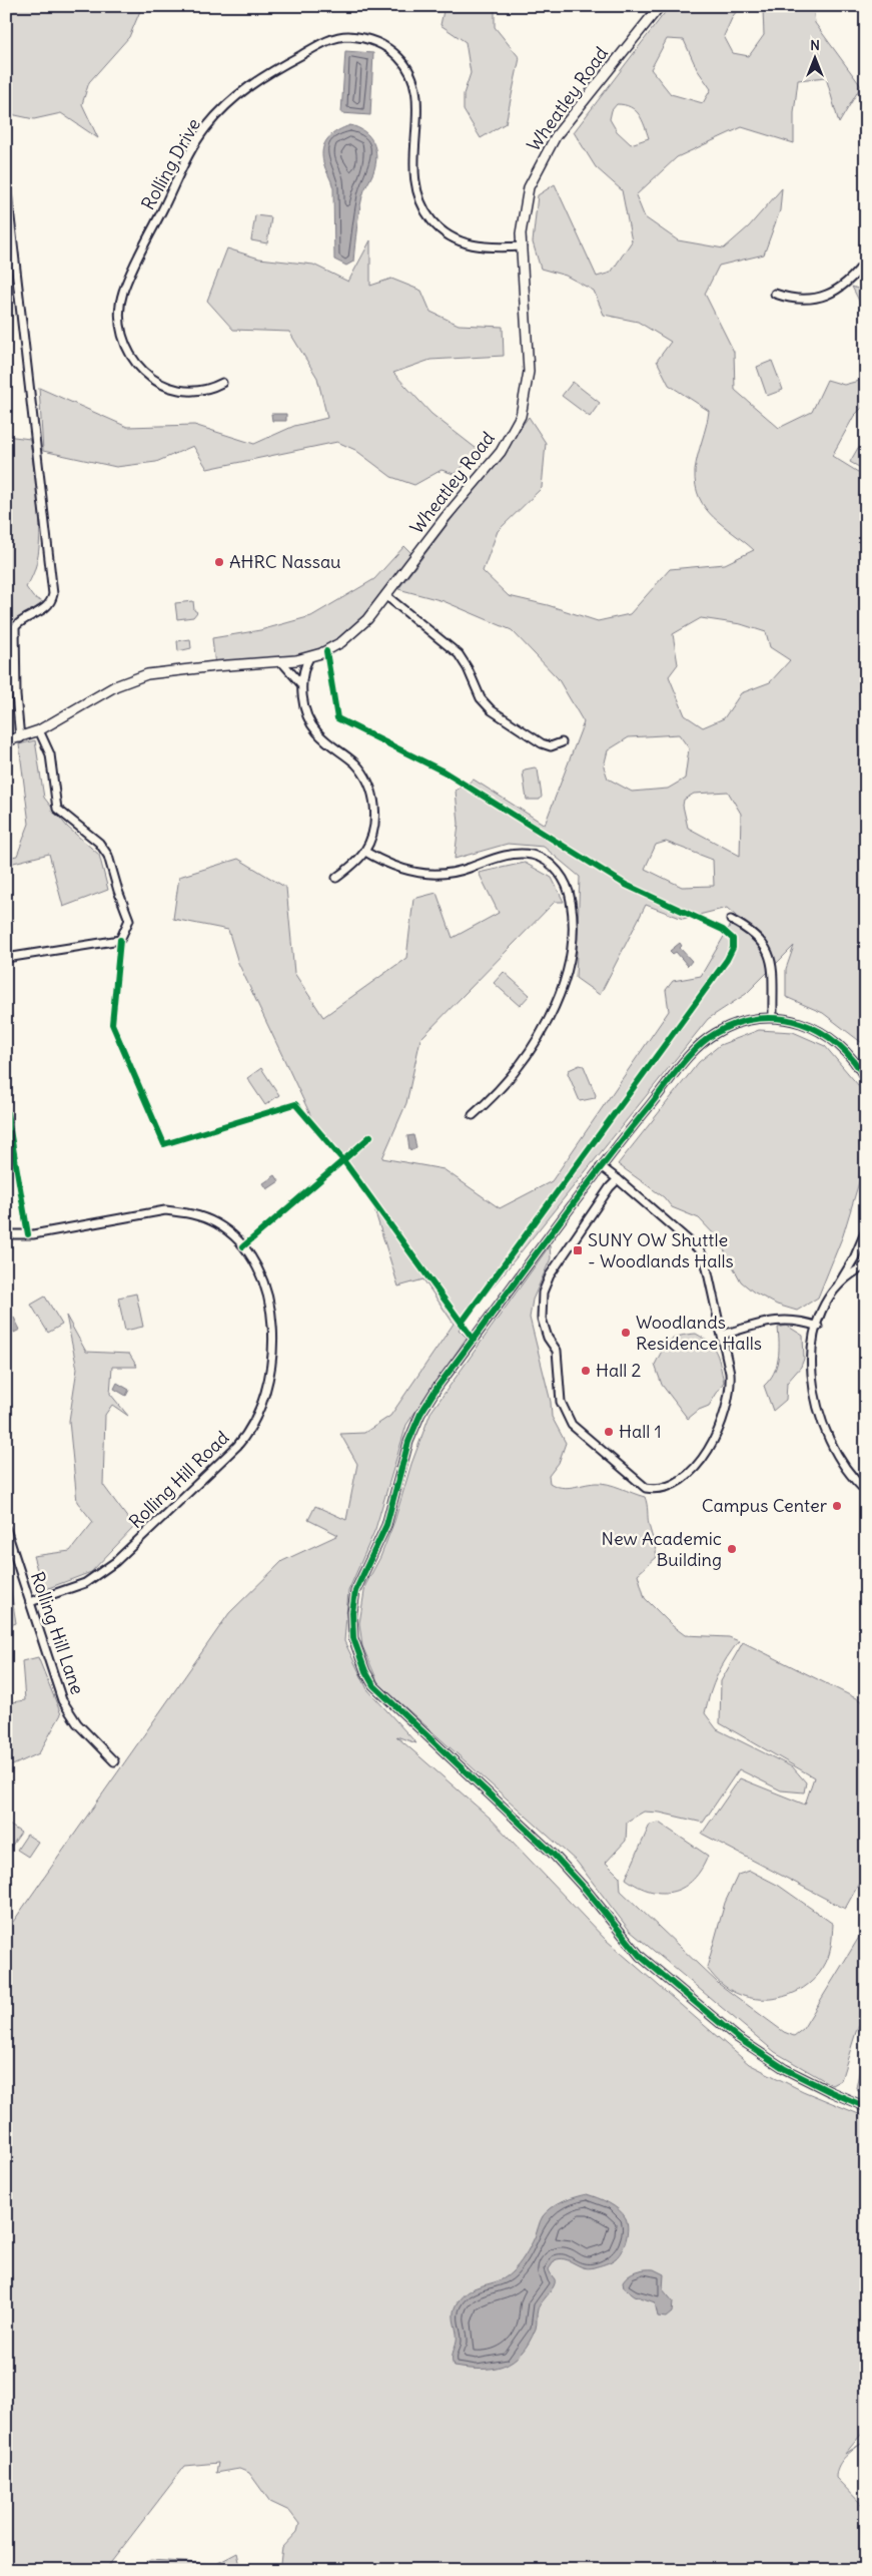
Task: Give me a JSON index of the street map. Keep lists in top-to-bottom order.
{
  "streets": {
    "main road": ["Wheatley Road"],
    "street": ["Rolling Drive", "Rolling Hill Road", "Rolling Hill Lane"]
  },
  "crossings": [
    ["Wheatley Road", "Rolling Drive"],
    ["Rolling Hill Road", "Rolling Hill Lane"]
  ],
  "places": {
    "other": [
      "AHRC Nassau",
      "Woodlands Residence Halls",
      "Hall 2",
      "Hall 1",
      "Campus Center",
      "New Academic Building"
    ],
    "transit": ["SUNY OW Shuttle - Woodlands Halls"]
  },
  "north": "top"
}
